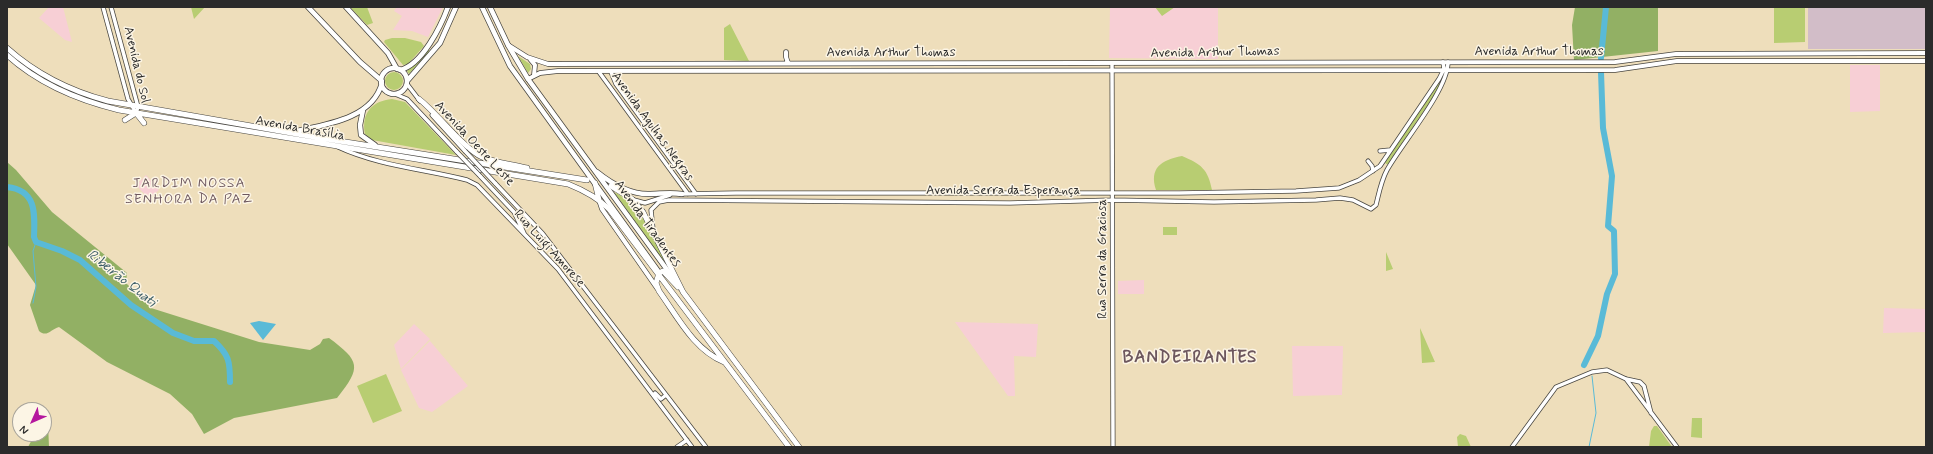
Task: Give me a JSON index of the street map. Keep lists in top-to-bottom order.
{
  "streets": {
    "highway": ["Avenida Brasília", "Avenida Tiradentes"],
    "main road": ["Avenida Arthur Thomas"],
    "street": [
      "Avenida do Sol",
      "Avenida Agulhas Negras",
      "Avenida Oeste Leste",
      "Avenida Serra da Esperança",
      "Rua Luigi Amorese",
      "Rua Serra da Graciosa"
    ]
  },
  "crossings": [
    ["Avenida Arthur Thomas", "Avenida Agulhas Negras"],
    ["Avenida Arthur Thomas", "Avenida Serra da Esperança"],
    ["Avenida Arthur Thomas", "Avenida Tiradentes"],
    ["Avenida Arthur Thomas", "Rua Serra da Graciosa"],
    ["Avenida do Sol", "Avenida Brasília"],
    ["Avenida Agulhas Negras", "Avenida Serra da Esperança"],
    ["Avenida Brasília", "Rua Luigi Amorese"],
    ["Avenida Oeste Leste", "Rua Luigi Amorese"],
    ["Avenida Serra da Esperança", "Rua Serra da Graciosa"]
  ],
  "districts": ["JARDIM NOSSA SENHORA DA PAZ", "BANDEIRANTES"],
  "water": ["Ribeirão Quati"],
  "north": "bottom left"
}
